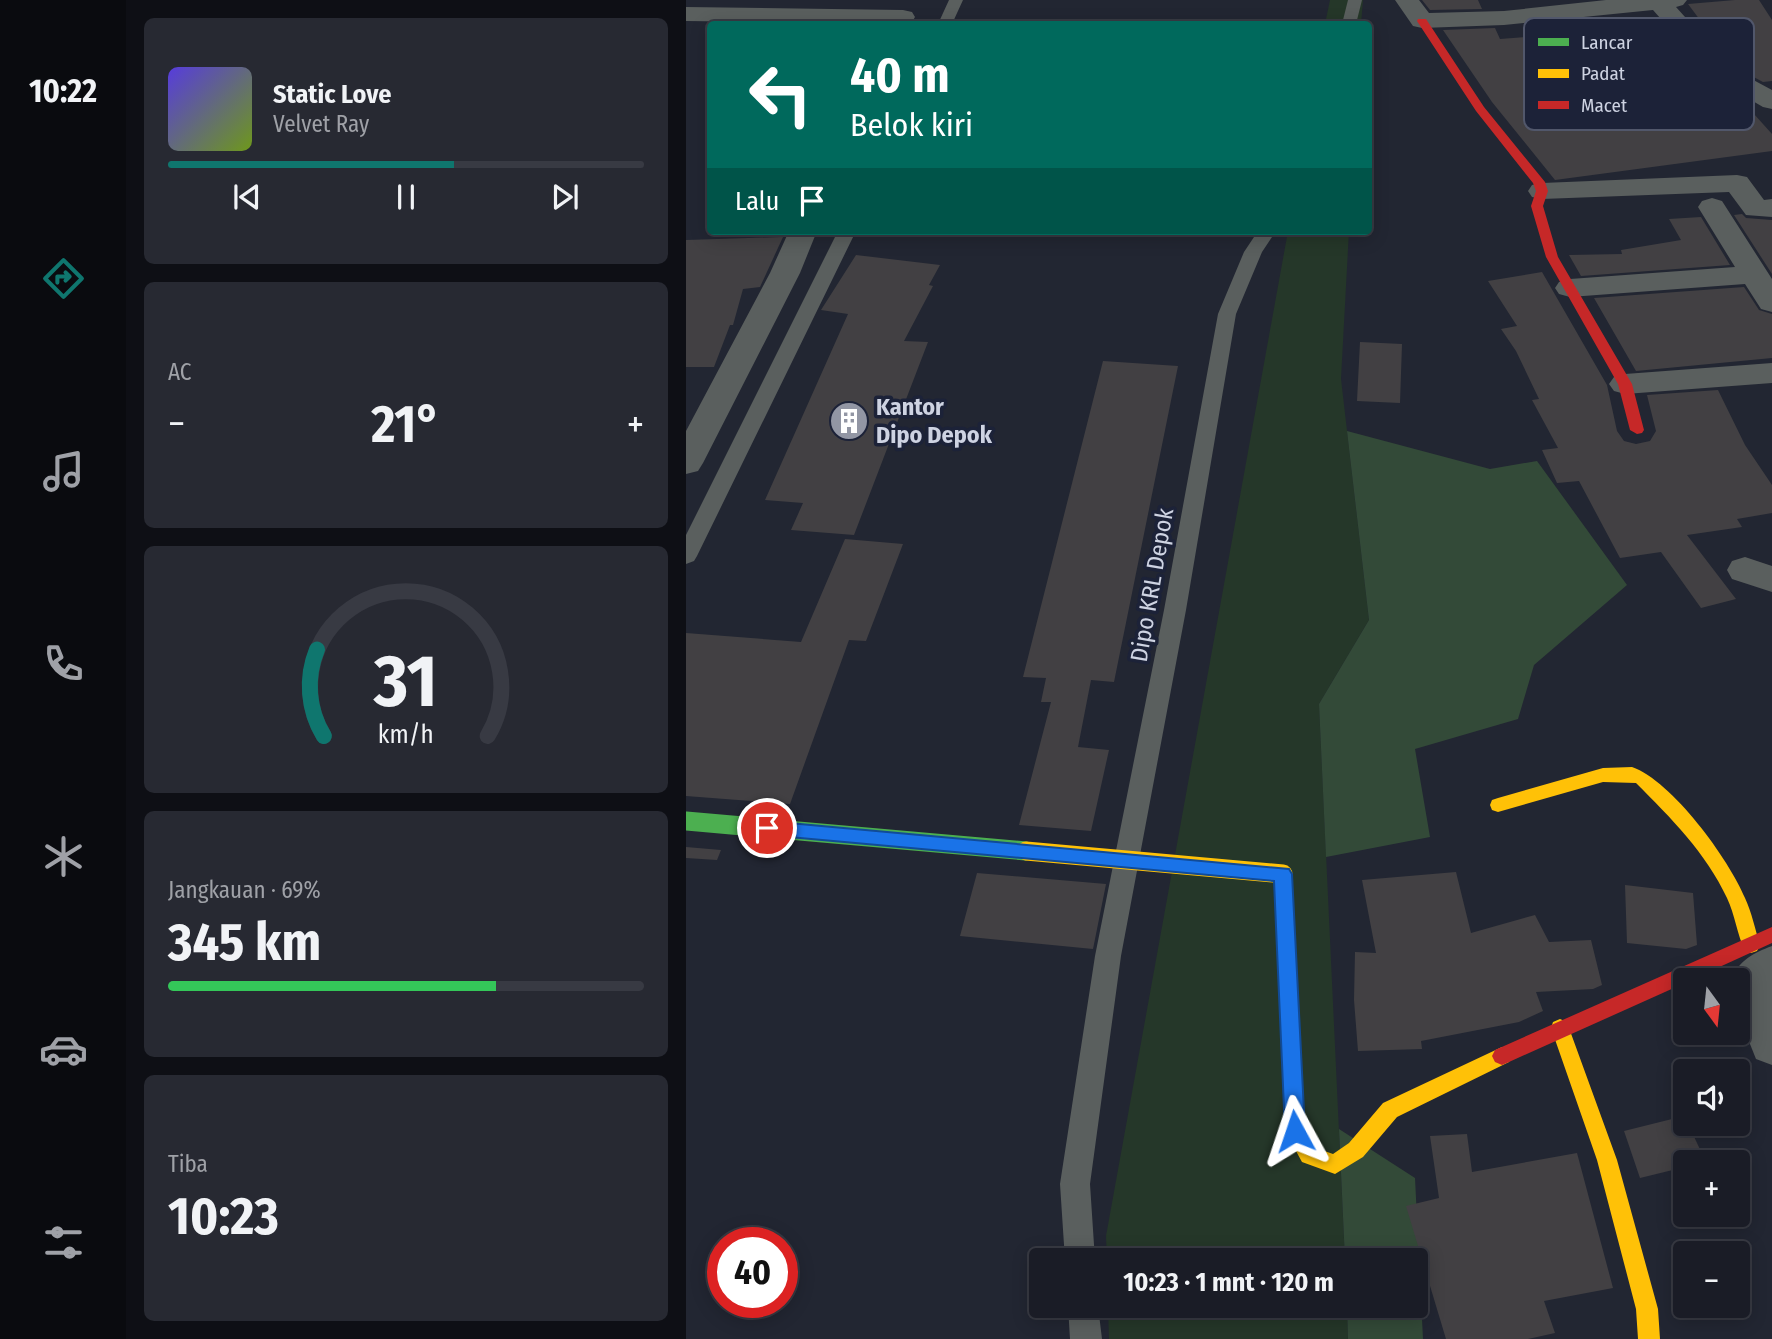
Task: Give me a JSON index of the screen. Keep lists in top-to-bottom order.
{
  "streets": {
    "lane": ["Dipo KRL Depok"]
  },
  "places": {
    "building": ["Kantor Dipo Depok"]
  },
  "legend": ["Lancar", "Padat", "Macet"],
  "north": "bottom",
  "page": {
    "tabs": "10:22",
    "turn": ["40 m", "Belok kiri"],
    "song": ["Static Love", "Velvet Ray"],
    "then": "Lalu",
    "tile": [
      "AC",
      ["Jangkauan · 69%", "345 km"],
      ["Tiba", "10:23"]
    ],
    "heat": ["−", "21°", "+"],
    "map_buttons": ["+", "−"],
    "limit": "40",
    "trip": "10:23 · 1 mnt · 120 m",
    "gauge": ["31", "km/h"]
  }
}
